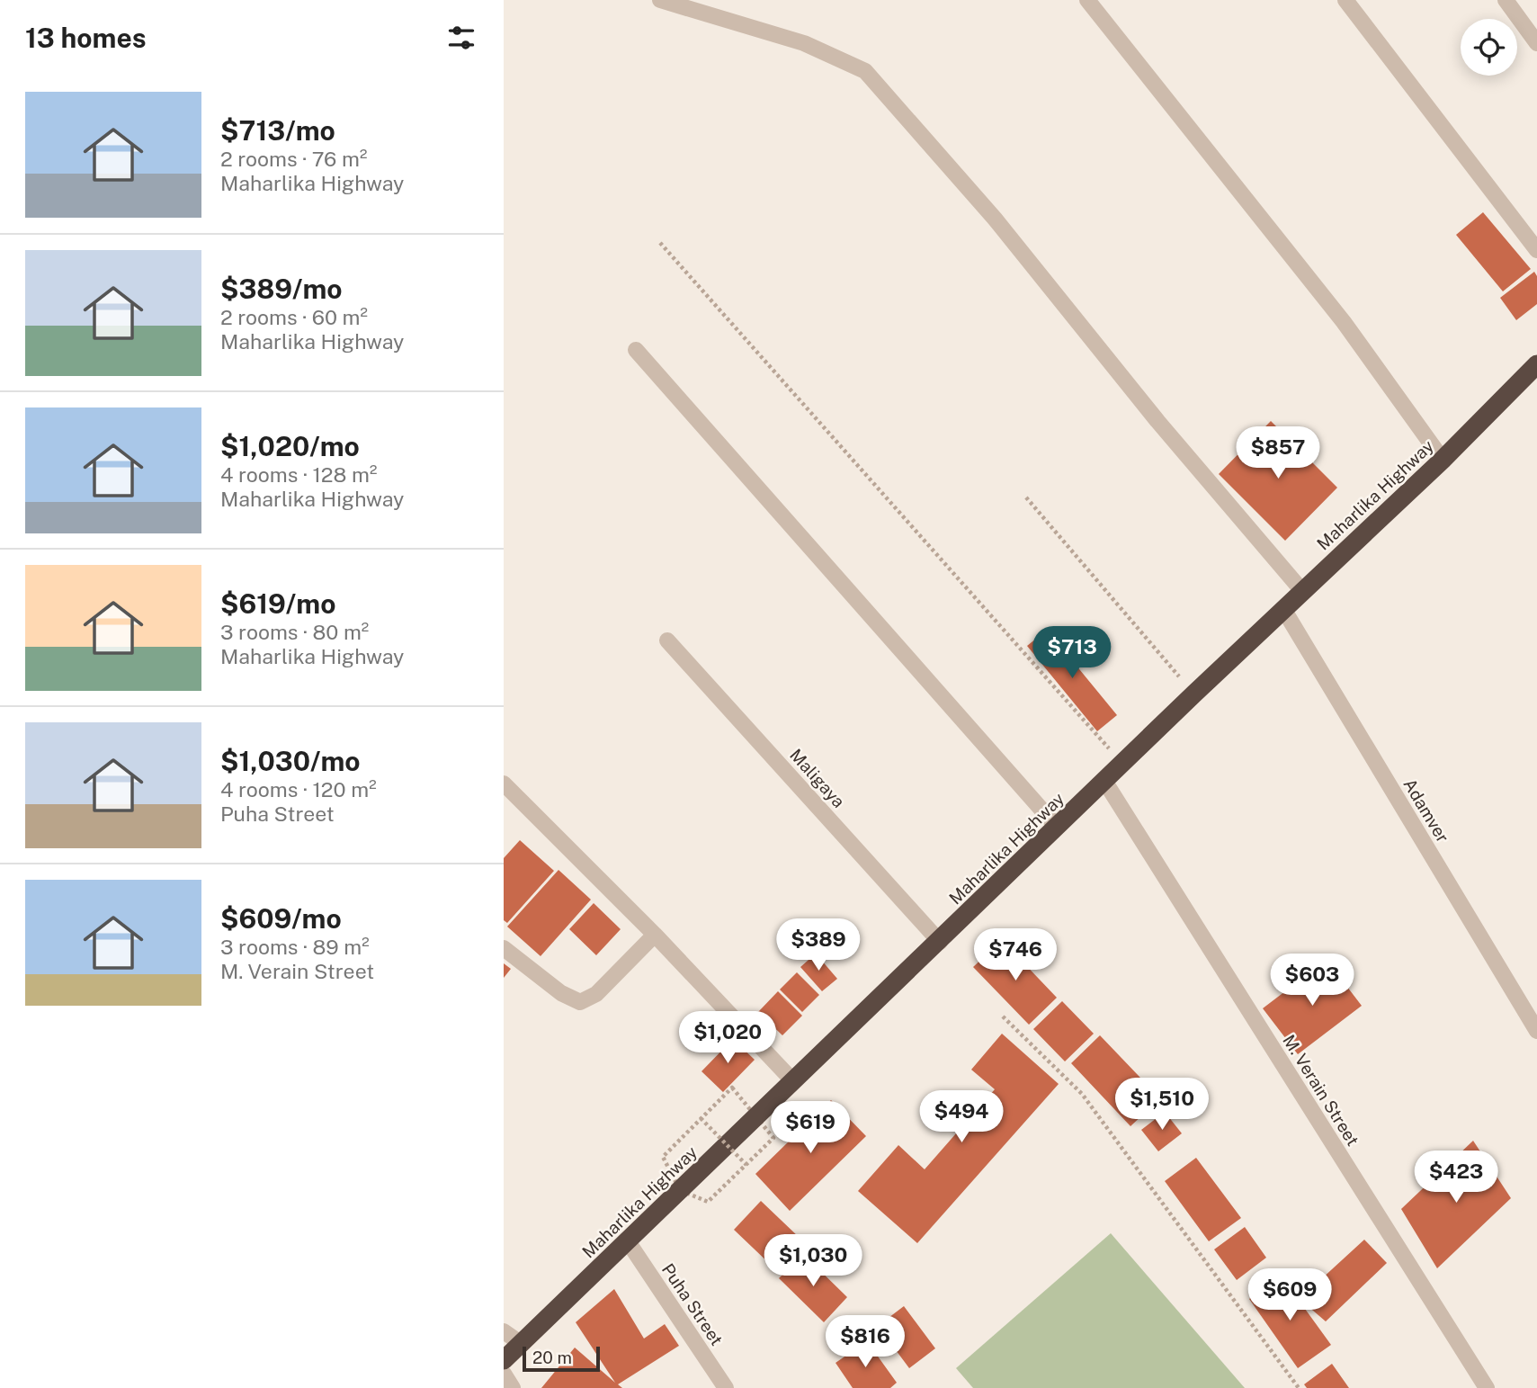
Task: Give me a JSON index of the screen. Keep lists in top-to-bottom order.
{
  "streets": {
    "highway": ["Maharlika Highway"],
    "street": [
      "Maligaya",
      "Adamver",
      "M. Verain Street",
      "Puha Street"
    ]
  },
  "crossings": [
    ["Maharlika Highway", "Maligaya"],
    ["Maharlika Highway", "Adamver"],
    ["Maharlika Highway", "M. Verain Street"],
    ["Maharlika Highway", "Puha Street"]
  ],
  "scale_bar": "20 m",
  "page": {
    "heading": "13 homes",
    "list": [
      {
        "name": "$713/mo",
        "note": "2 rooms · 76 m² · Maharlika Highway"
      },
      {
        "name": "$389/mo",
        "note": "2 rooms · 60 m² · Maharlika Highway"
      },
      {
        "name": "$1,020/mo",
        "note": "4 rooms · 128 m² · Maharlika Highway"
      },
      {
        "name": "$619/mo",
        "note": "3 rooms · 80 m² · Maharlika Highway"
      },
      {
        "name": "$1,030/mo",
        "note": "4 rooms · 120 m² · Puha Street"
      },
      {
        "name": "$609/mo",
        "note": "3 rooms · 89 m² · M. Verain Street"
      }
    ],
    "price": [
      "$857",
      "$713",
      "$389",
      "$746",
      "$603",
      "$1,020",
      "$1,510",
      "$494",
      "$619",
      "$423",
      "$1,030",
      "$609",
      "$816"
    ],
    "scale": "20 m"
  }
}
